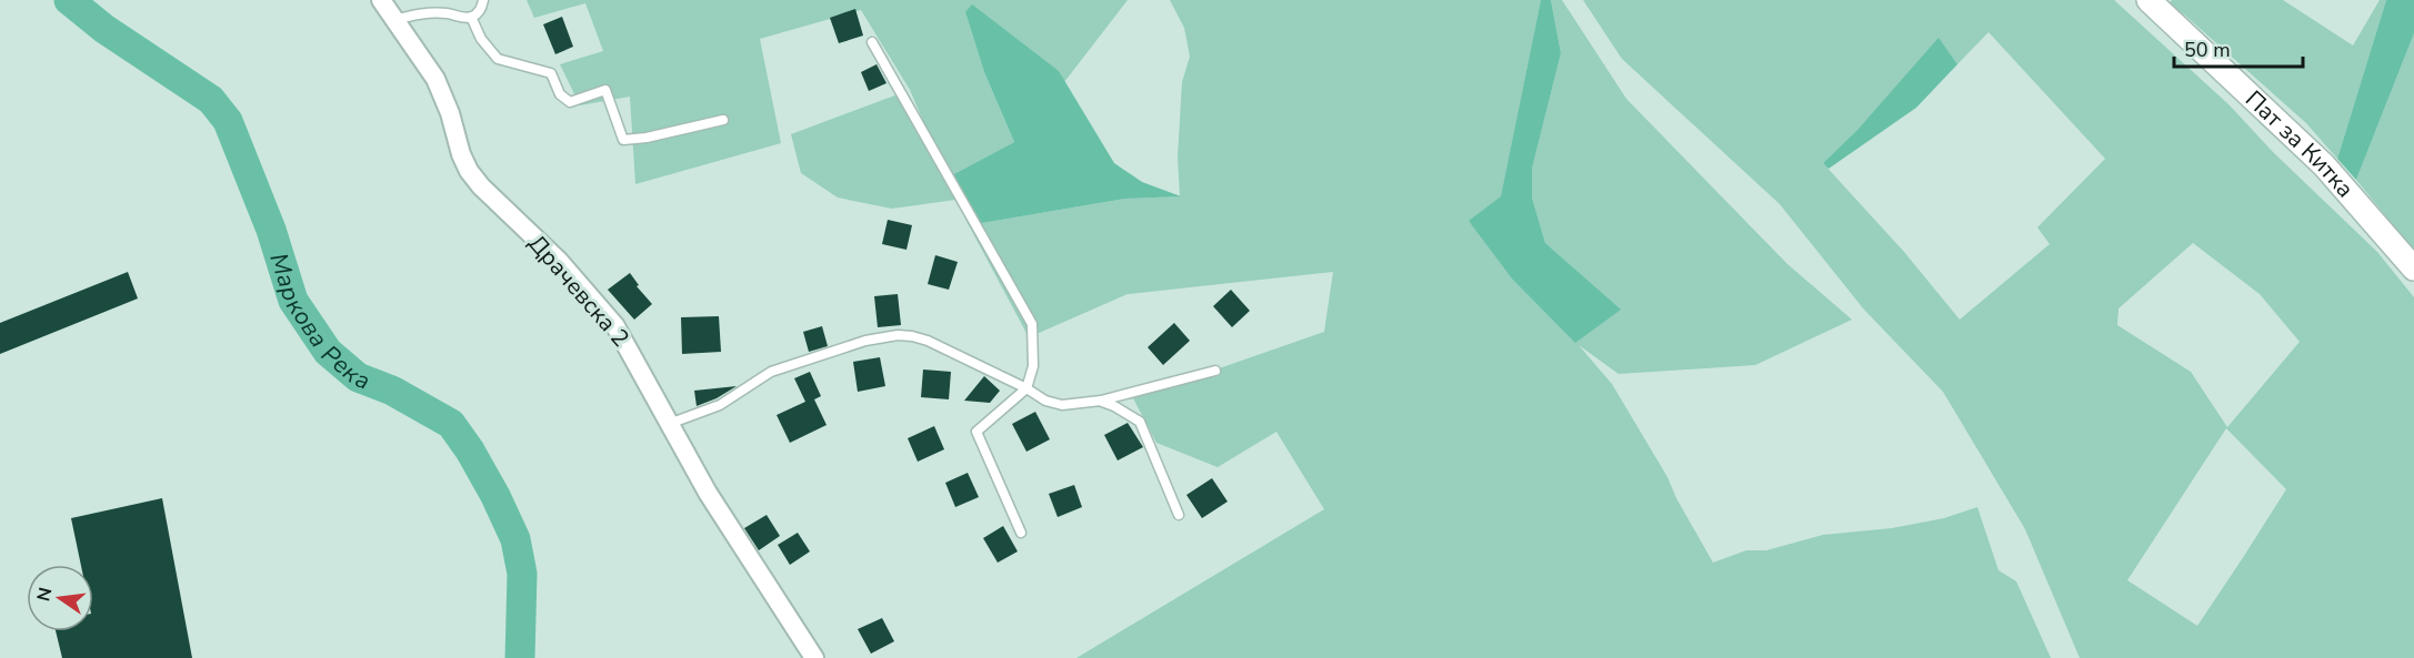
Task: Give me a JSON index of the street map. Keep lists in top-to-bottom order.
{
  "streets": {
    "street": ["Пат за Китка", "Драчевска 2"]
  },
  "water": ["Маркова Река"],
  "scale_bar": "50 m",
  "north": "left"
}
